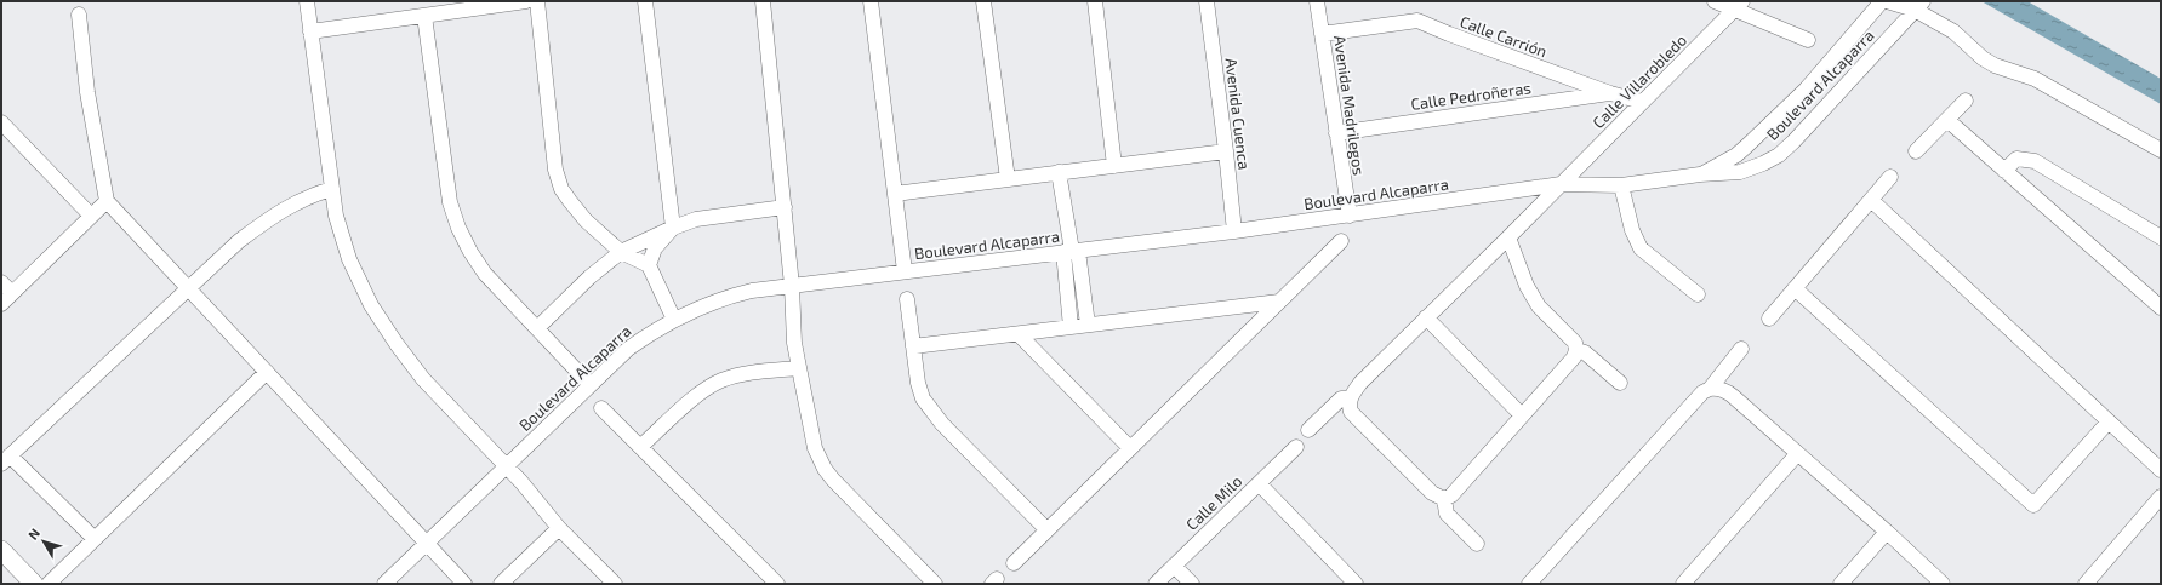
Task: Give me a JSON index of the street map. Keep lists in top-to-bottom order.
{
  "streets": {
    "street": [
      "Calle Carrión",
      "Calle Villarobledo",
      "Boulevard Alcaparra",
      "Calle Pedroñeras",
      "Avenida Madrilegos",
      "Avenida Cuenca",
      "Calle Milo"
    ]
  },
  "crossings": [
    ["Calle Carrión", "Calle Villarobledo"],
    ["Calle Carrión", "Calle Pedroñeras"],
    ["Calle Carrión", "Avenida Madrilegos"],
    ["Calle Villarobledo", "Boulevard Alcaparra"],
    ["Boulevard Alcaparra", "Avenida Madrilegos"],
    ["Boulevard Alcaparra", "Avenida Cuenca"],
    ["Calle Pedroñeras", "Avenida Madrilegos"]
  ],
  "north": "top left"
}
